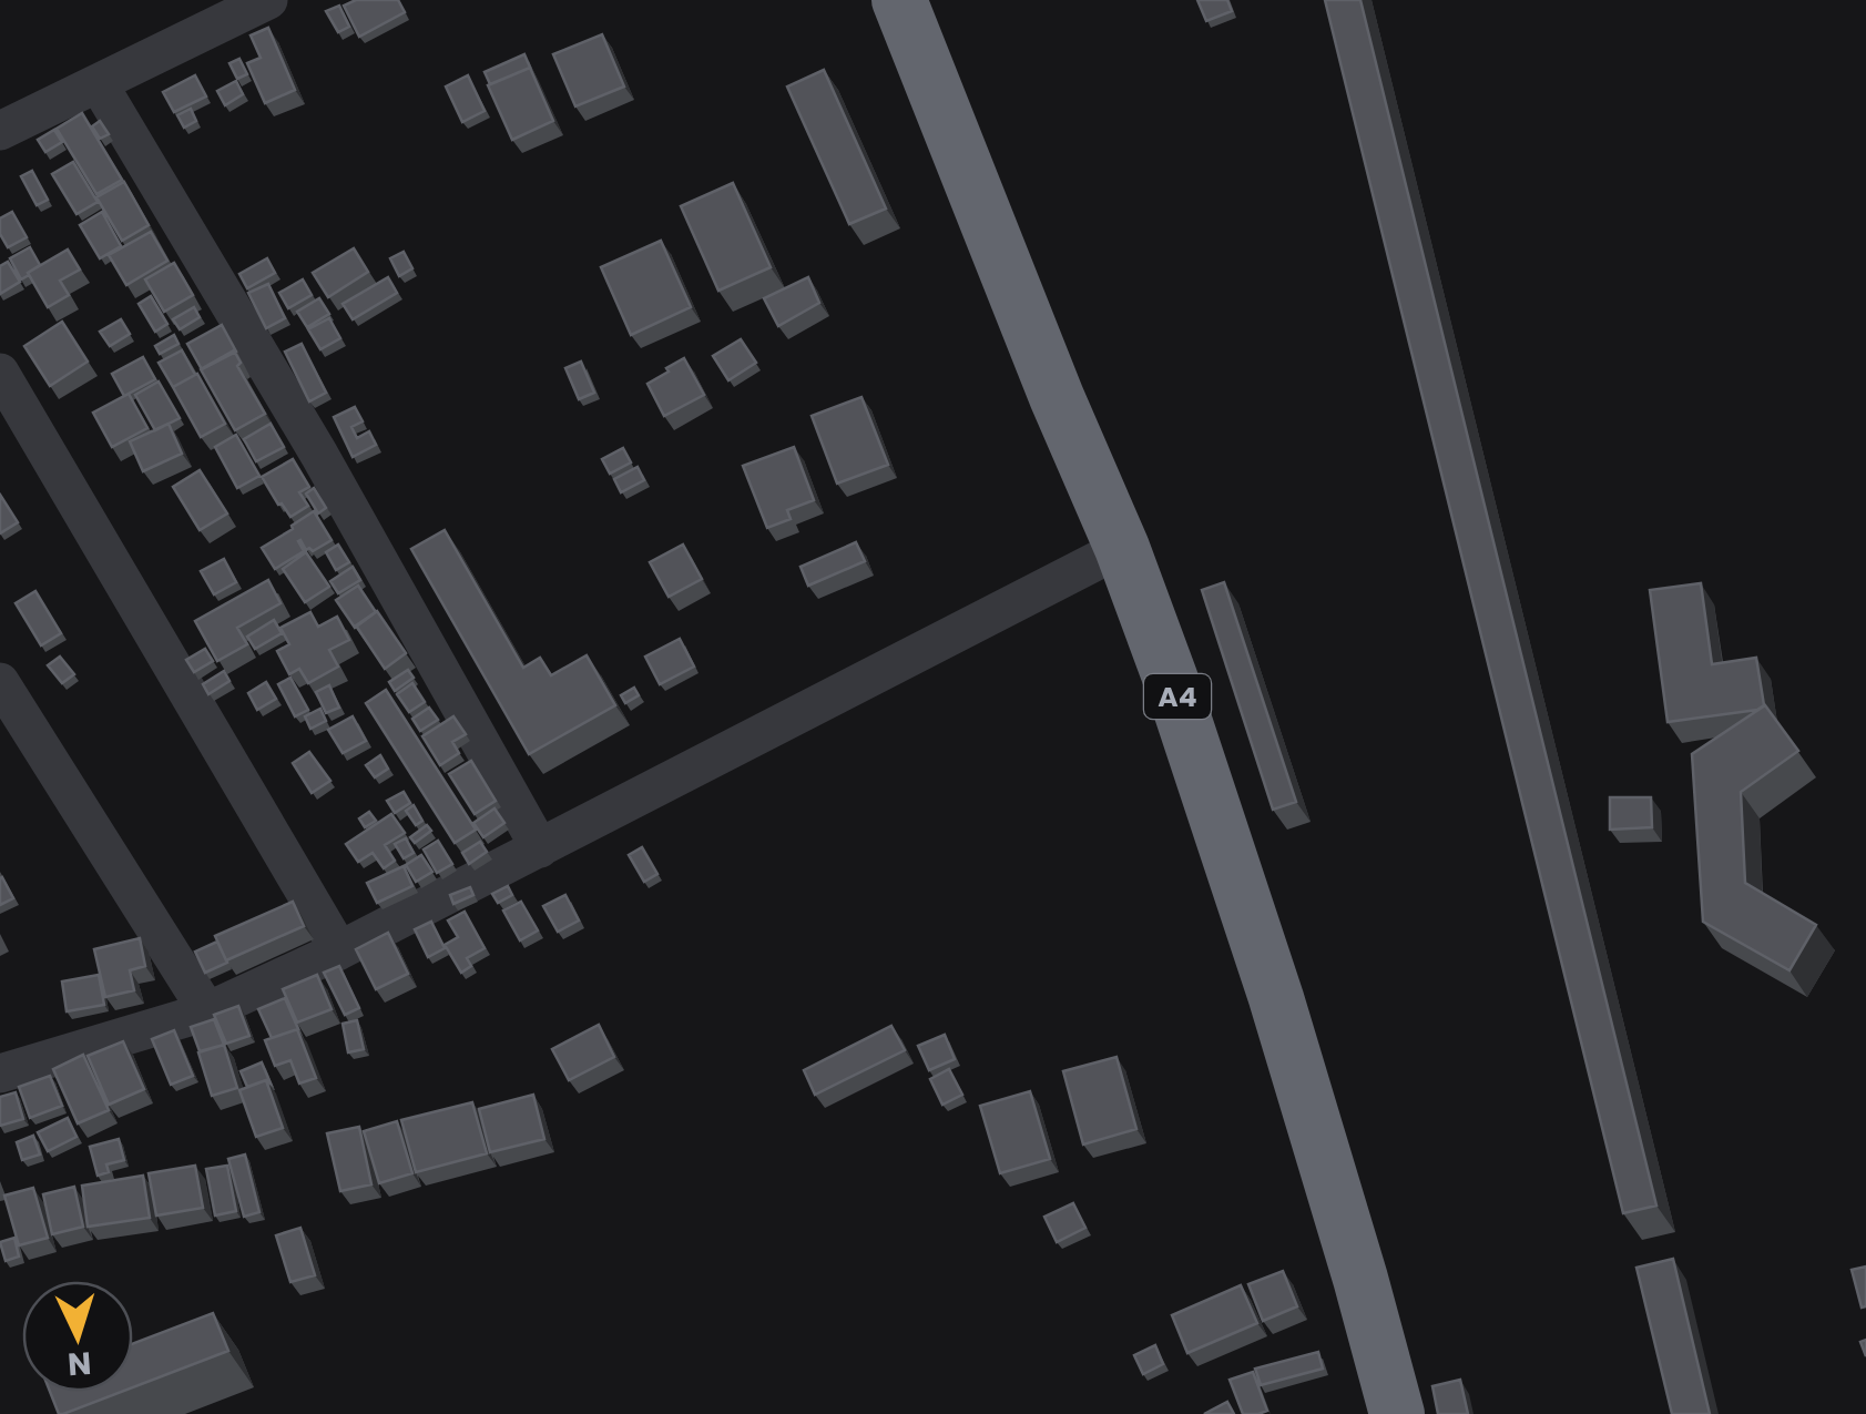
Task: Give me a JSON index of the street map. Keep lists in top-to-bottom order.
{
  "streets": {
    "highway": ["A4"]
  },
  "north": "bottom"
}
